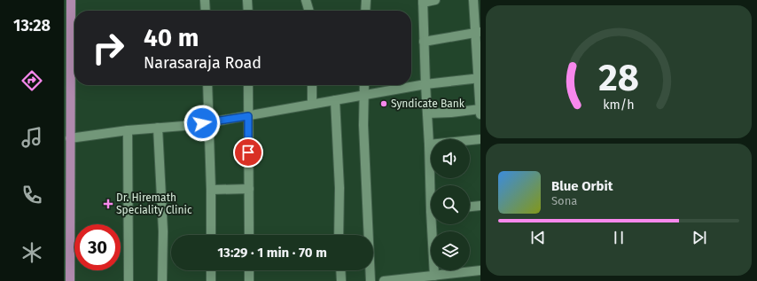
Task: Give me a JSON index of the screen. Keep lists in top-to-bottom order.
{
  "places": {
    "other": ["Syndicate Bank"],
    "health": ["Dr. Hiremath Speciality Clinic"]
  },
  "page": {
    "tabs": "13:28",
    "turn": ["40 m", "Narasaraja Road"],
    "song": ["Blue Orbit", "Sona"],
    "limit": "30",
    "trip": "13:29 · 1 min · 70 m",
    "gauge": ["28", "km/h"]
  }
}
